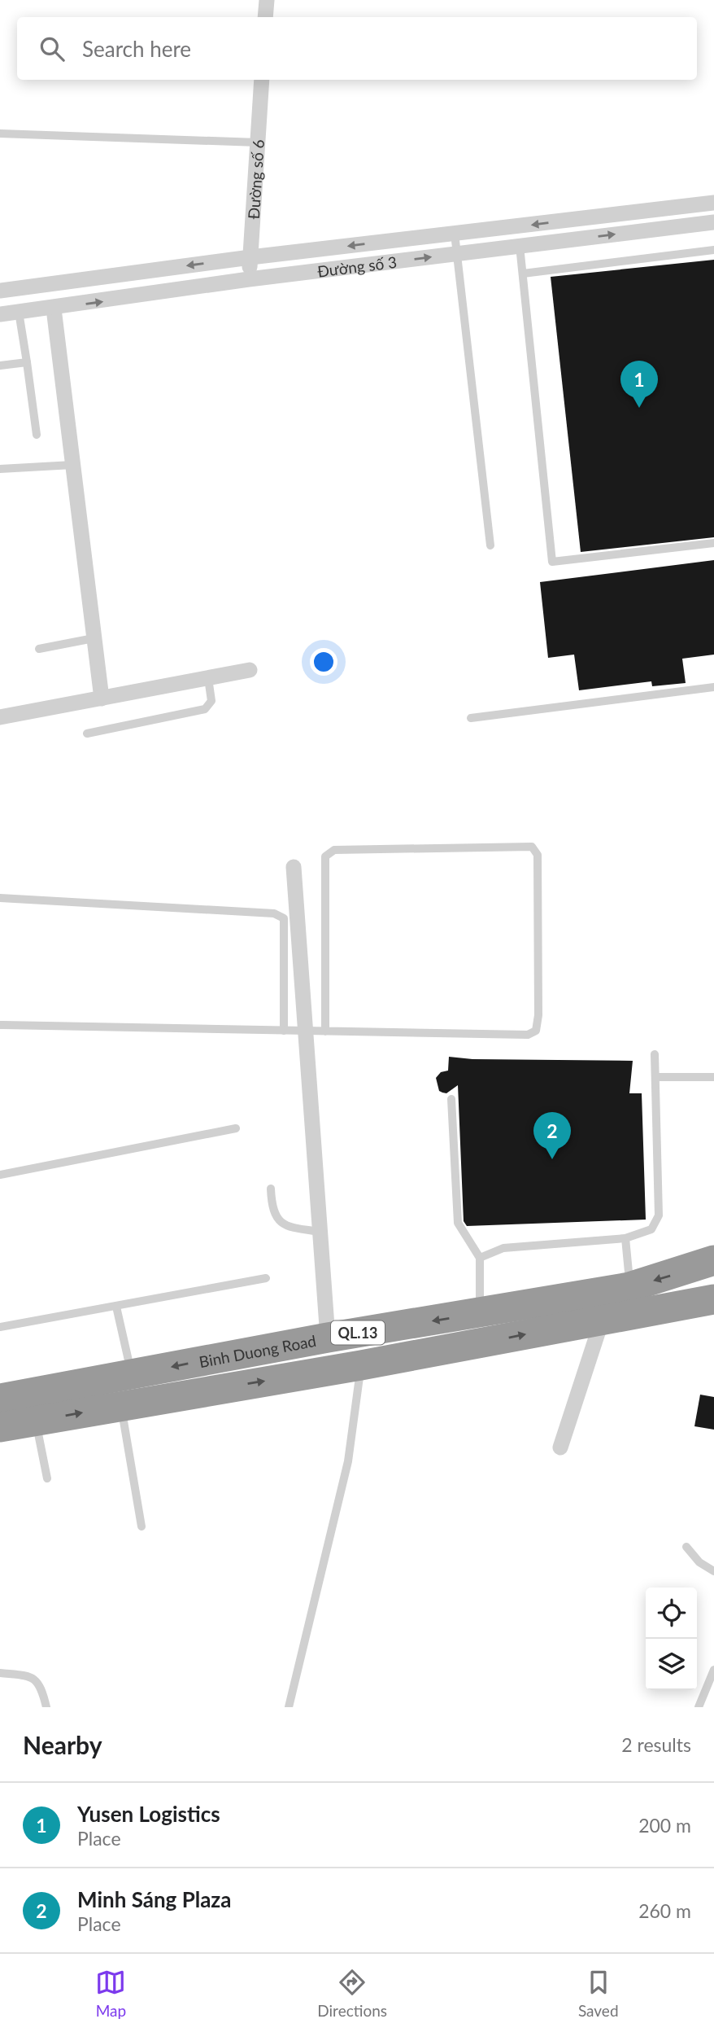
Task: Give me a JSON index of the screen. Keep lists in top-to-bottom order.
{
  "streets": {
    "highway": ["QL.13", "Binh Duong Road"],
    "street": ["Đường số 6", "Đường số 3"]
  },
  "crossings": [
    ["Đường số 6", "Đường số 3"]
  ],
  "page": {
    "search": "Search here",
    "pins": ["1", "2"],
    "heading": ["Nearby", "2 results"],
    "list": [
      {
        "mark": "1",
        "name": "Yusen Logistics",
        "note": "Place",
        "value": "200 m"
      },
      {
        "mark": "2",
        "name": "Minh Sáng Plaza",
        "note": "Place",
        "value": "260 m"
      }
    ],
    "nav": ["Map", "Directions", "Saved"]
  }
}
